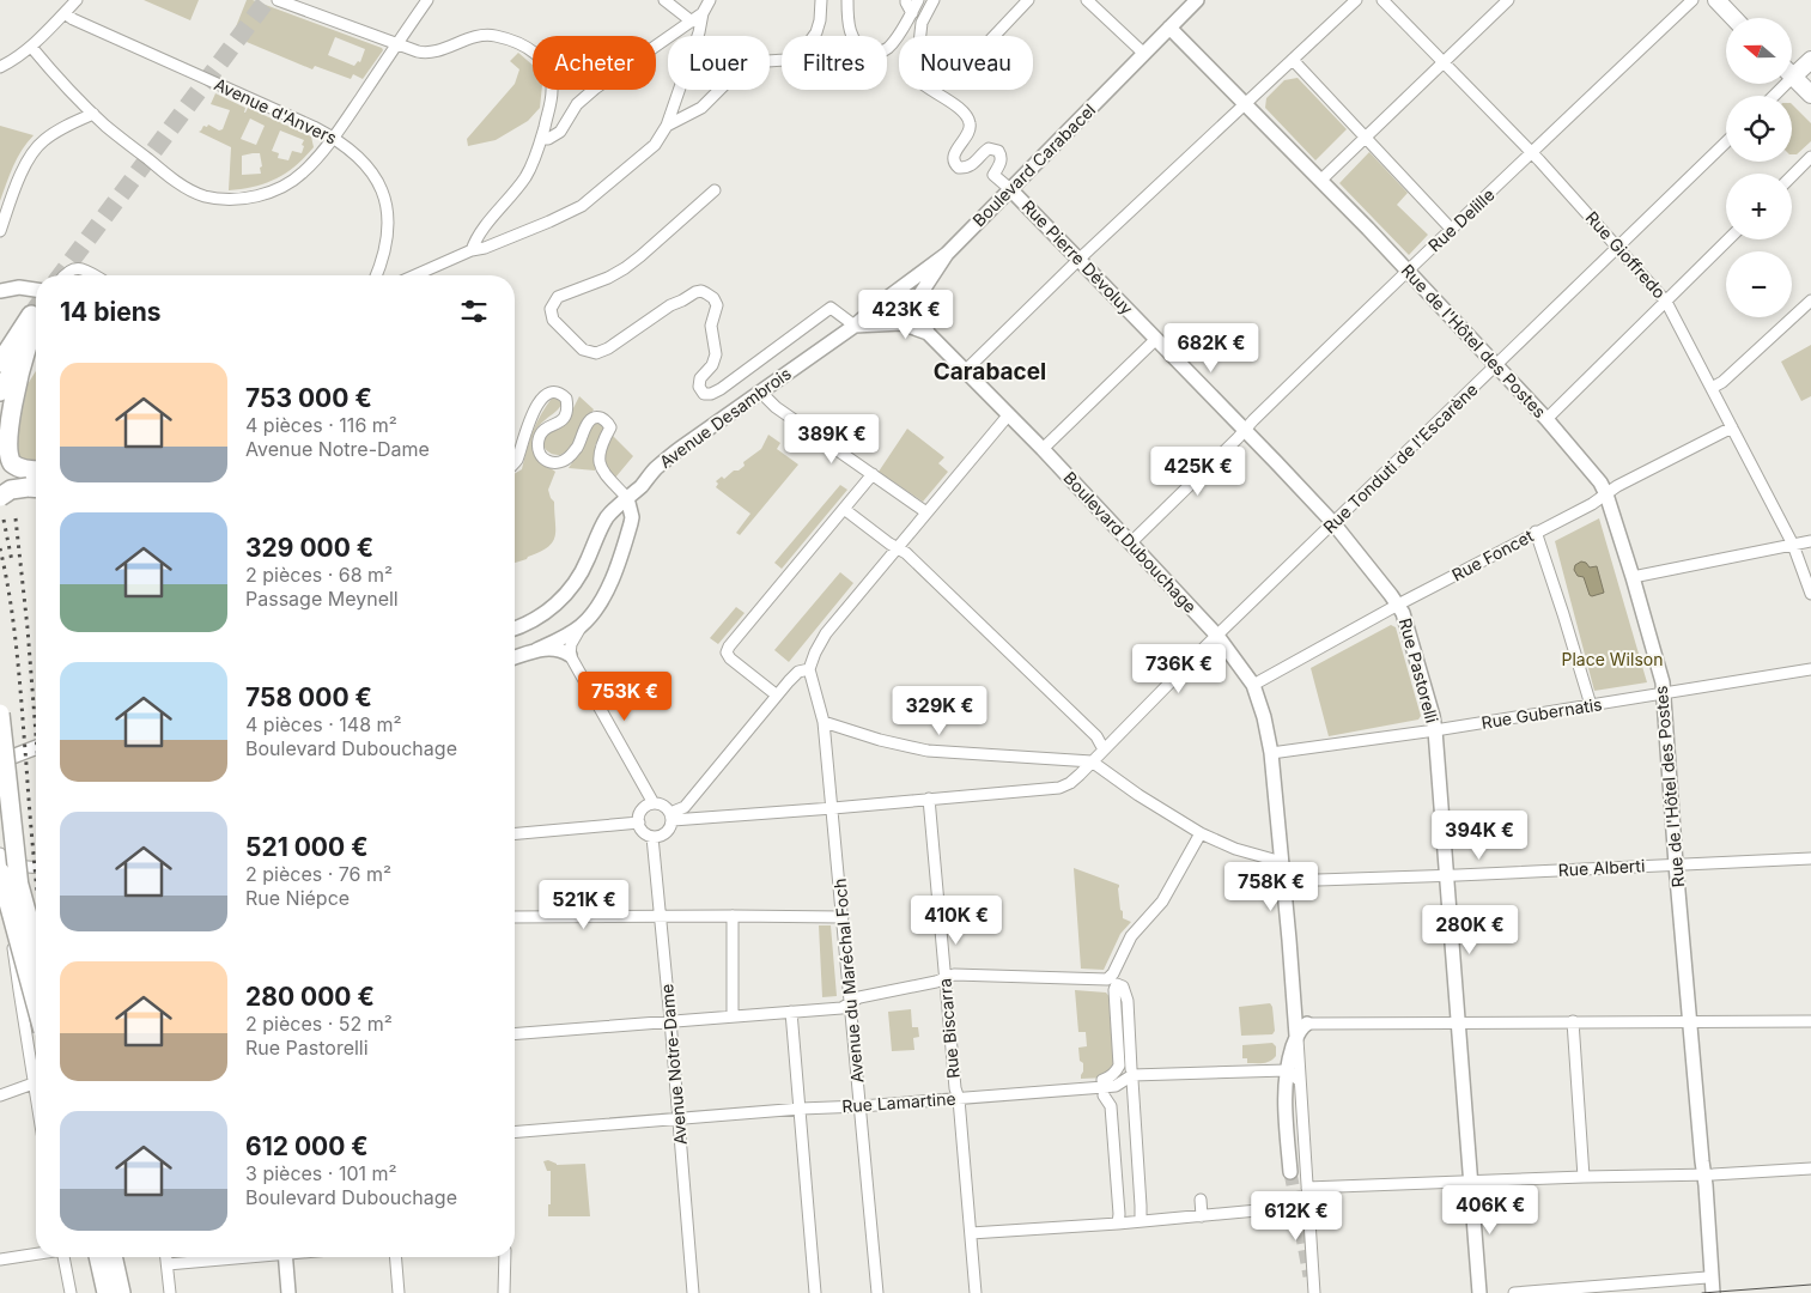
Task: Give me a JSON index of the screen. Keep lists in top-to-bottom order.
{
  "streets": {
    "main road": [
      "Boulevard Carabacel",
      "Rue Pierre Dévoluy",
      "Rue de l'Hôtel des Postes",
      "Avenue Desambrois",
      "Boulevard Dubouchage",
      "Rue Pastorelli"
    ],
    "street": [
      "Avenue d'Anvers",
      "Rue Delille",
      "Rue Gioffredo",
      "Rue Tonduti de l'Escarène",
      "Rue Foncet",
      "Rue Gubernatis",
      "Rue Alberti",
      "Avenue du Maréchal Foch",
      "Rue Biscarra",
      "Avenue Notre-Dame",
      "Rue Lamartine"
    ]
  },
  "crossings": [
    ["Boulevard Carabacel", "Rue Pierre Dévoluy"],
    ["Boulevard Carabacel", "Rue de l'Hôtel des Postes"],
    ["Boulevard Carabacel", "Avenue Desambrois"],
    ["Boulevard Carabacel", "Boulevard Dubouchage"],
    ["Rue Delille", "Rue Gioffredo"],
    ["Rue Delille", "Rue Pierre Dévoluy"],
    ["Rue Delille", "Rue de l'Hôtel des Postes"],
    ["Rue Delille", "Boulevard Dubouchage"],
    ["Rue Delille", "Rue Pastorelli"],
    ["Rue Gioffredo", "Rue Tonduti de l'Escarène"],
    ["Rue Gioffredo", "Rue Foncet"],
    ["Rue Pierre Dévoluy", "Rue Pastorelli"],
    ["Rue de l'Hôtel des Postes", "Rue Tonduti de l'Escarène"],
    ["Rue de l'Hôtel des Postes", "Rue Foncet"],
    ["Rue de l'Hôtel des Postes", "Rue Gubernatis"],
    ["Rue de l'Hôtel des Postes", "Rue Alberti"],
    ["Avenue Desambrois", "Boulevard Dubouchage"],
    ["Rue Tonduti de l'Escarène", "Boulevard Dubouchage"],
    ["Rue Tonduti de l'Escarène", "Rue Pastorelli"],
    ["Rue Tonduti de l'Escarène", "Rue Biscarra"],
    ["Boulevard Dubouchage", "Rue Foncet"],
    ["Boulevard Dubouchage", "Rue Gubernatis"],
    ["Boulevard Dubouchage", "Rue Alberti"],
    ["Boulevard Dubouchage", "Rue Lamartine"],
    ["Rue Foncet", "Rue Pastorelli"],
    ["Rue Pastorelli", "Rue Gubernatis"],
    ["Rue Pastorelli", "Rue Alberti"],
    ["Avenue du Maréchal Foch", "Rue Lamartine"],
    ["Rue Biscarra", "Rue Lamartine"],
    ["Avenue Notre-Dame", "Rue Lamartine"]
  ],
  "districts": ["Carabacel"],
  "parks": ["Place Wilson"],
  "north": "left",
  "page": {
    "map_buttons": ["+", "−"],
    "chip": [
      "Acheter",
      "Louer",
      "Filtres",
      "Nouveau"
    ],
    "heading": "14 biens",
    "price": [
      "423K €",
      "682K €",
      "389K €",
      "425K €",
      "736K €",
      "753K €",
      "329K €",
      "394K €",
      "758K €",
      "521K €",
      "410K €",
      "280K €",
      "406K €",
      "612K €"
    ],
    "list": [
      {
        "name": "753 000 €",
        "note": "4 pièces · 116 m² · Avenue Notre-Dame"
      },
      {
        "name": "329 000 €",
        "note": "2 pièces · 68 m² · Passage Meynell"
      },
      {
        "name": "758 000 €",
        "note": "4 pièces · 148 m² · Boulevard Dubouchage"
      },
      {
        "name": "521 000 €",
        "note": "2 pièces · 76 m² · Rue Niépce"
      },
      {
        "name": "280 000 €",
        "note": "2 pièces · 52 m² · Rue Pastorelli"
      },
      {
        "name": "612 000 €",
        "note": "3 pièces · 101 m² · Boulevard Dubouchage"
      }
    ]
  }
}
